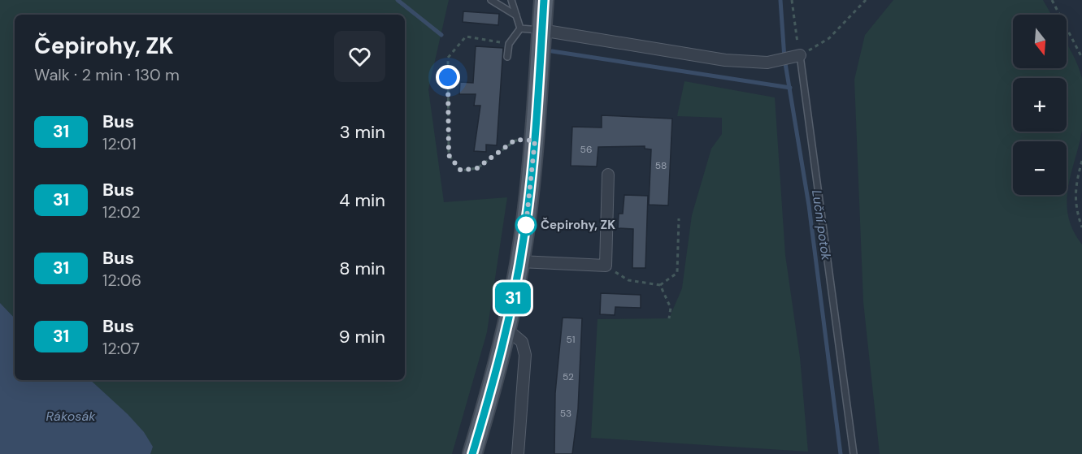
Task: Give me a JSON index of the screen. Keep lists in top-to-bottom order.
{
  "water": ["Luční potok", "Rákosák"],
  "places": ["Čepirohy, ZK"],
  "lines": ["bus line 31"],
  "house_numbers": [
    "56",
    "58",
    "51",
    "52",
    "53"
  ],
  "north": "bottom",
  "page": {
    "on_map": "31",
    "map_buttons": ["+", "−"],
    "heading": ["Čepirohy, ZK", "Walk · 2 min · 130 m"],
    "list": [
      {
        "mark": "31",
        "name": "Bus",
        "note": "12:01",
        "value": "3 min"
      },
      {
        "mark": "31",
        "name": "Bus",
        "note": "12:02",
        "value": "4 min"
      },
      {
        "mark": "31",
        "name": "Bus",
        "note": "12:06",
        "value": "8 min"
      },
      {
        "mark": "31",
        "name": "Bus",
        "note": "12:07",
        "value": "9 min"
      }
    ]
  }
}
